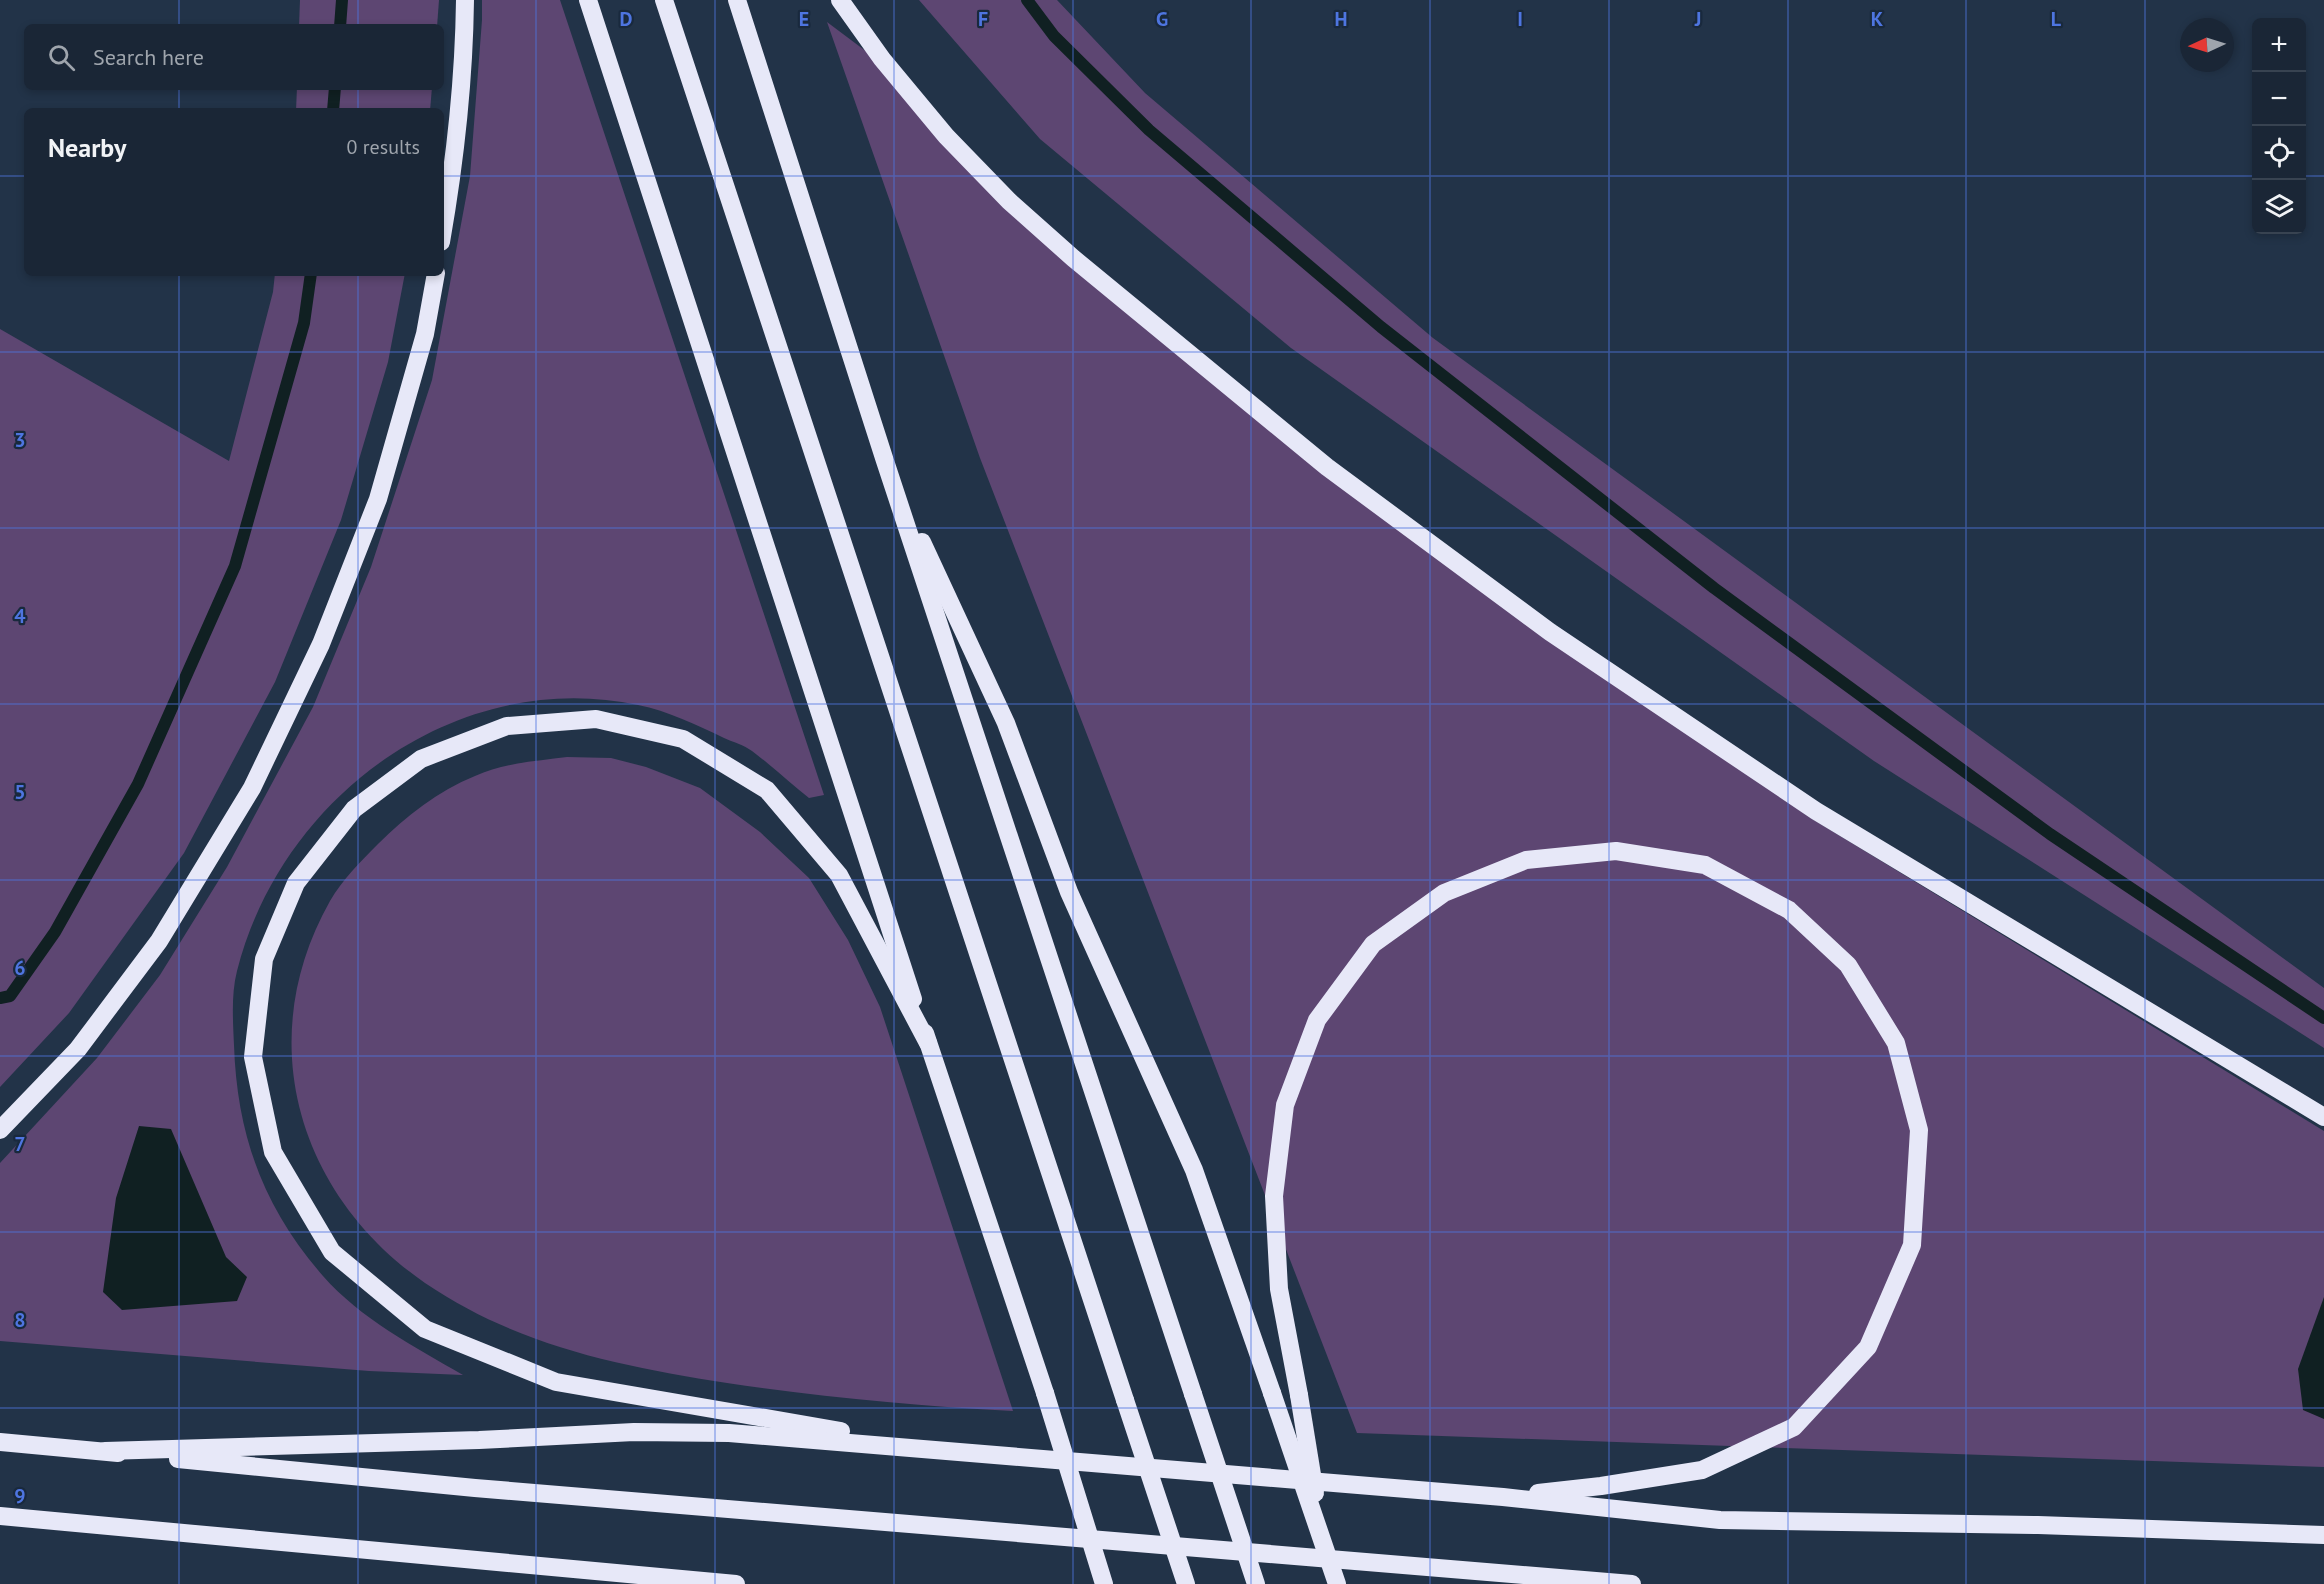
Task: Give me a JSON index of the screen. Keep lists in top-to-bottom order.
{
  "north": "left",
  "page": {
    "map_buttons": ["+", "−"],
    "search": "Search here",
    "heading": ["Nearby", "0 results"]
  },
  "grid": {
    "columns": [
      "D",
      "E",
      "F",
      "G",
      "H",
      "I",
      "J",
      "K",
      "L"
    ],
    "rows": [
      "3",
      "4",
      "5",
      "6",
      "7",
      "8",
      "9"
    ]
  }
}
